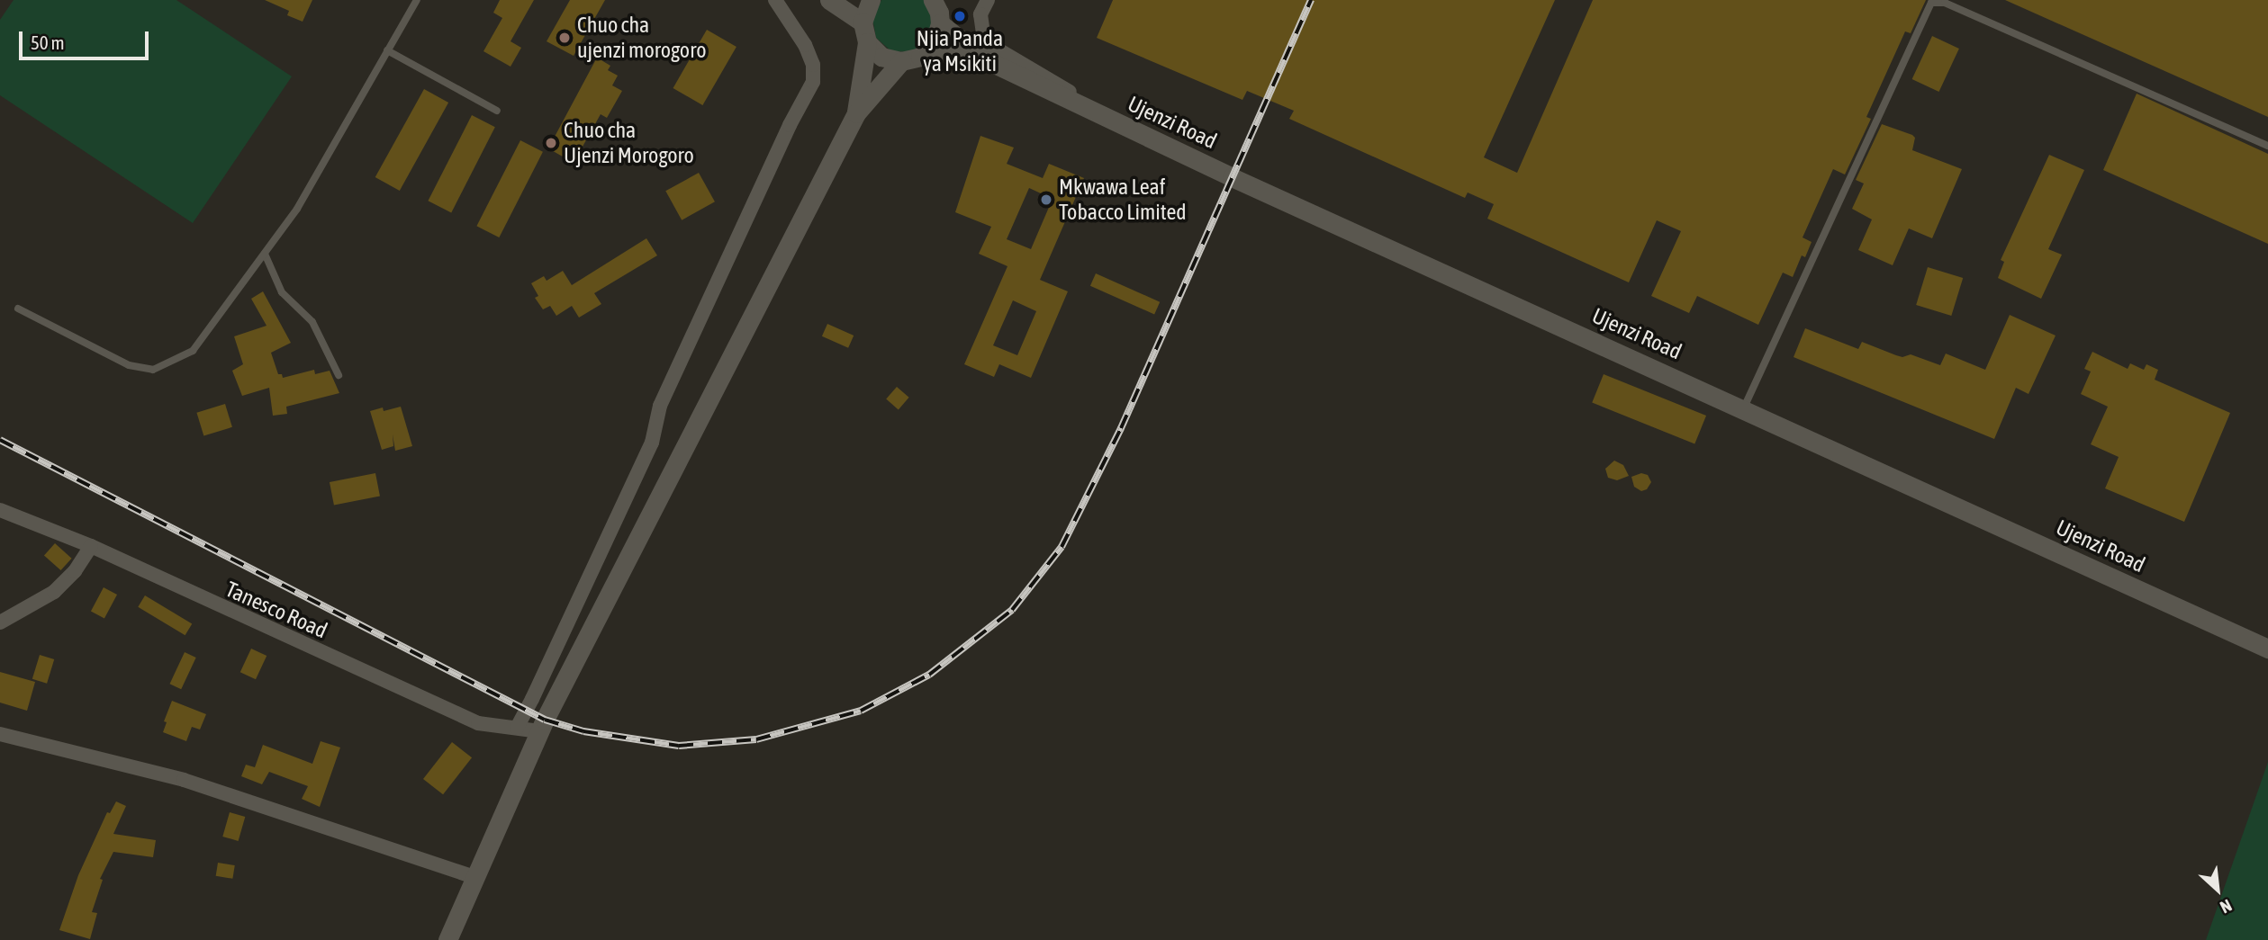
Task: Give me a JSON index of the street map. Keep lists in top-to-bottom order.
{
  "streets": {
    "street": ["Ujenzi Road", "Tanesco Road"]
  },
  "places": [
    "Njia Panda ya Msikiti",
    "Chuo cha ujenzi morogoro",
    "Chuo cha Ujenzi Morogoro",
    "Mkwawa Leaf Tobacco Limited"
  ],
  "scale_bar": "50 m",
  "north": "bottom right"
}
